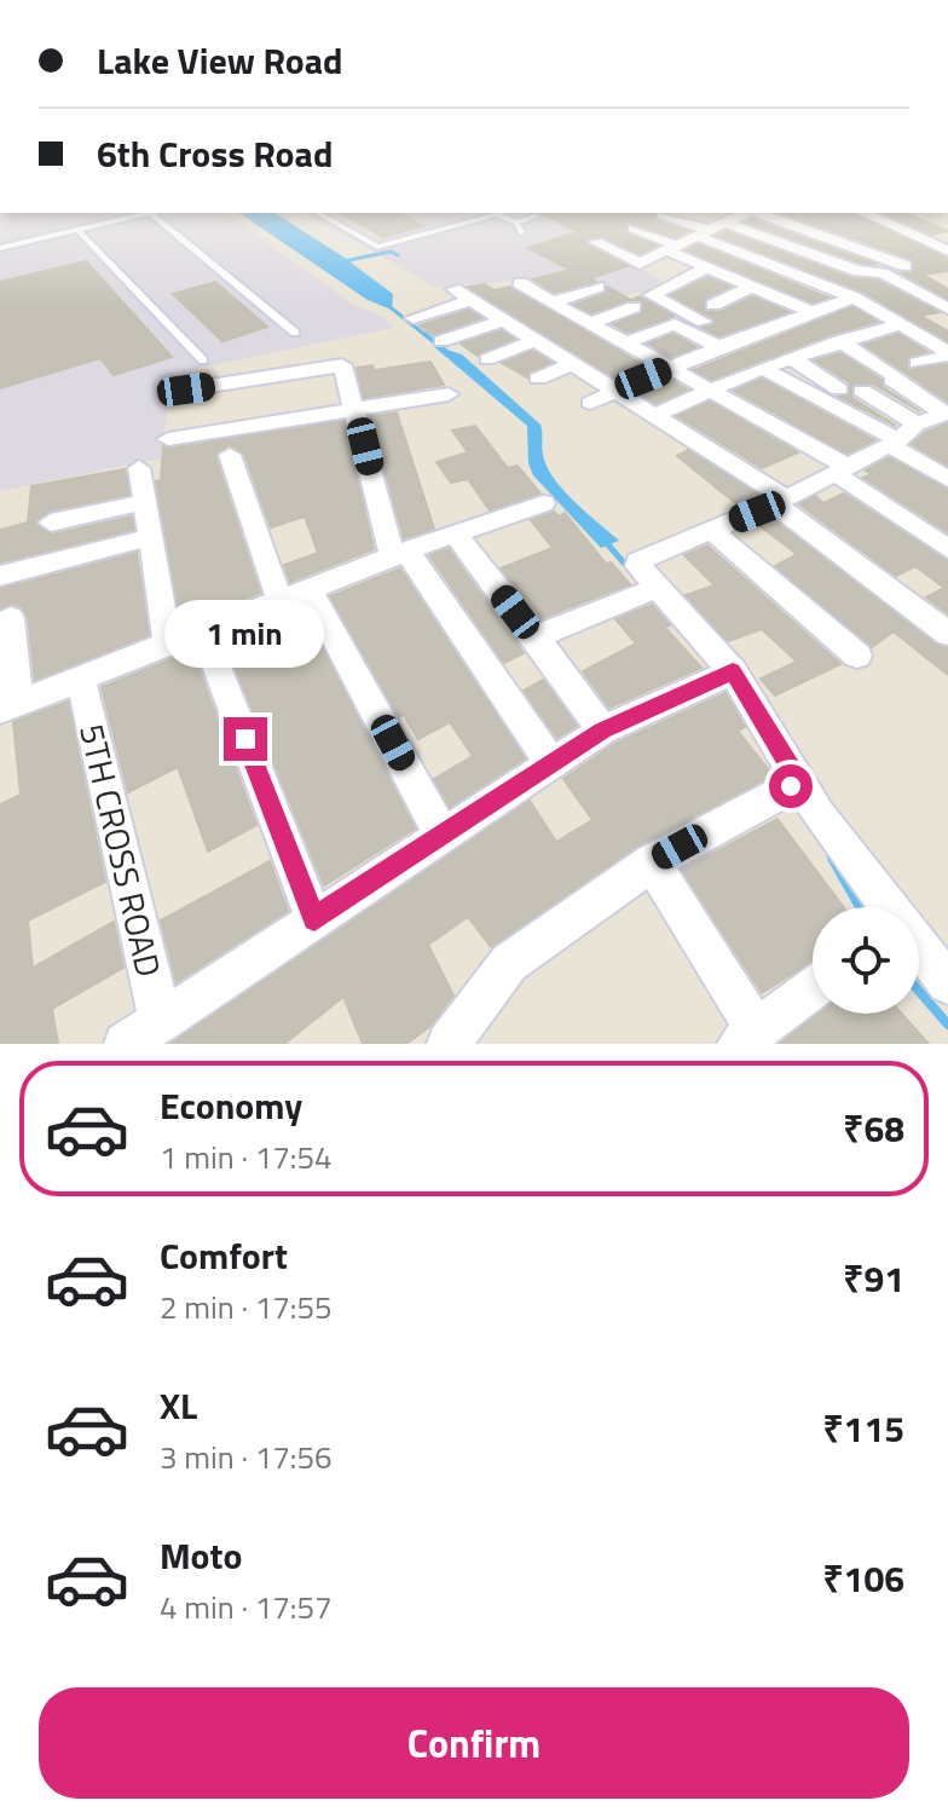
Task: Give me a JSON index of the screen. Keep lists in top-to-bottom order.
{
  "streets": {
    "street": ["5TH CROSS ROAD"]
  },
  "page": {
    "banner": ["Lake View Road", "6th Cross Road"],
    "bubble": "1 min",
    "list": [
      {
        "name": "Economy",
        "note": "1 min · 17:54",
        "value": "₹68"
      },
      {
        "name": "Comfort",
        "note": "2 min · 17:55",
        "value": "₹91"
      },
      {
        "name": "XL",
        "note": "3 min · 17:56",
        "value": "₹115"
      },
      {
        "name": "Moto",
        "note": "4 min · 17:57",
        "value": "₹106"
      }
    ],
    "buttons": "Confirm"
  }
}
